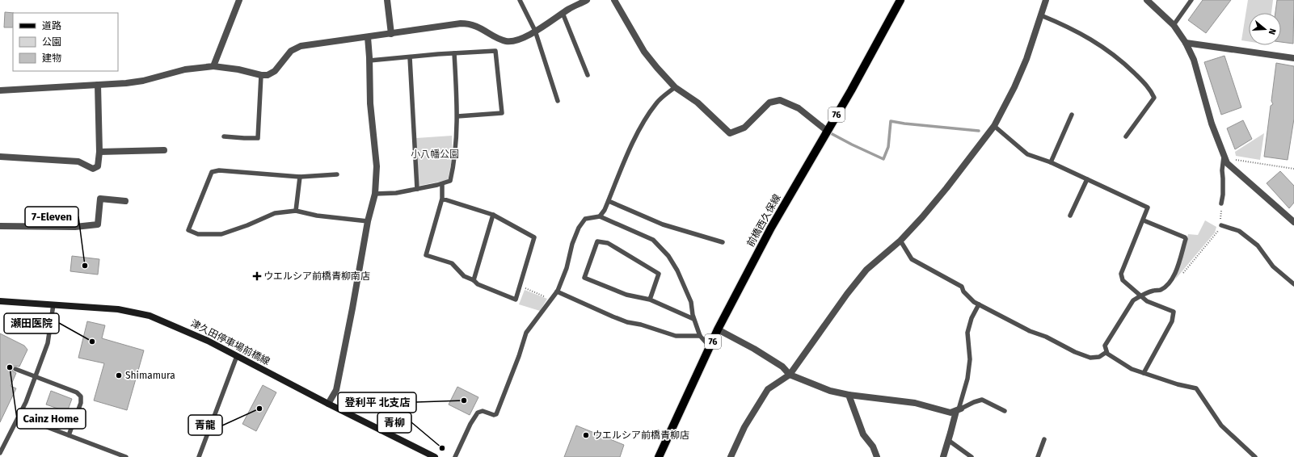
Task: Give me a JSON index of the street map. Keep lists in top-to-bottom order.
{
  "streets": {
    "main road": ["76", "前橋西久保線", "津久田停車場前橋線"]
  },
  "parks": ["小八幡公園"],
  "places": {
    "other": [
      "7-Eleven",
      "瀬田医院",
      "Cainz Home",
      "Shimamura",
      "登利平 北支店",
      "青龍",
      "ウエルシア前橋青柳店",
      "青柳"
    ],
    "health": ["ウエルシア前橋青柳南店"]
  },
  "legend": ["道路", "公園", "建物"],
  "north": "right"
}
